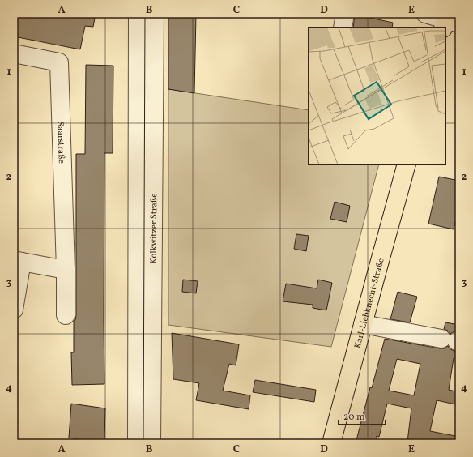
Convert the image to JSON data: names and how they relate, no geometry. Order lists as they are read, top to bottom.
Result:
{
  "streets": {
    "main road": ["Karl-Liebknecht-Straße"],
    "street": ["Saarstraße", "Kolkwitzer Straße"]
  },
  "scale_bar": "20 m",
  "grid": {
    "columns": [
      "A",
      "B",
      "C",
      "D",
      "E"
    ],
    "rows": [
      "1",
      "2",
      "3",
      "4"
    ]
  }
}
